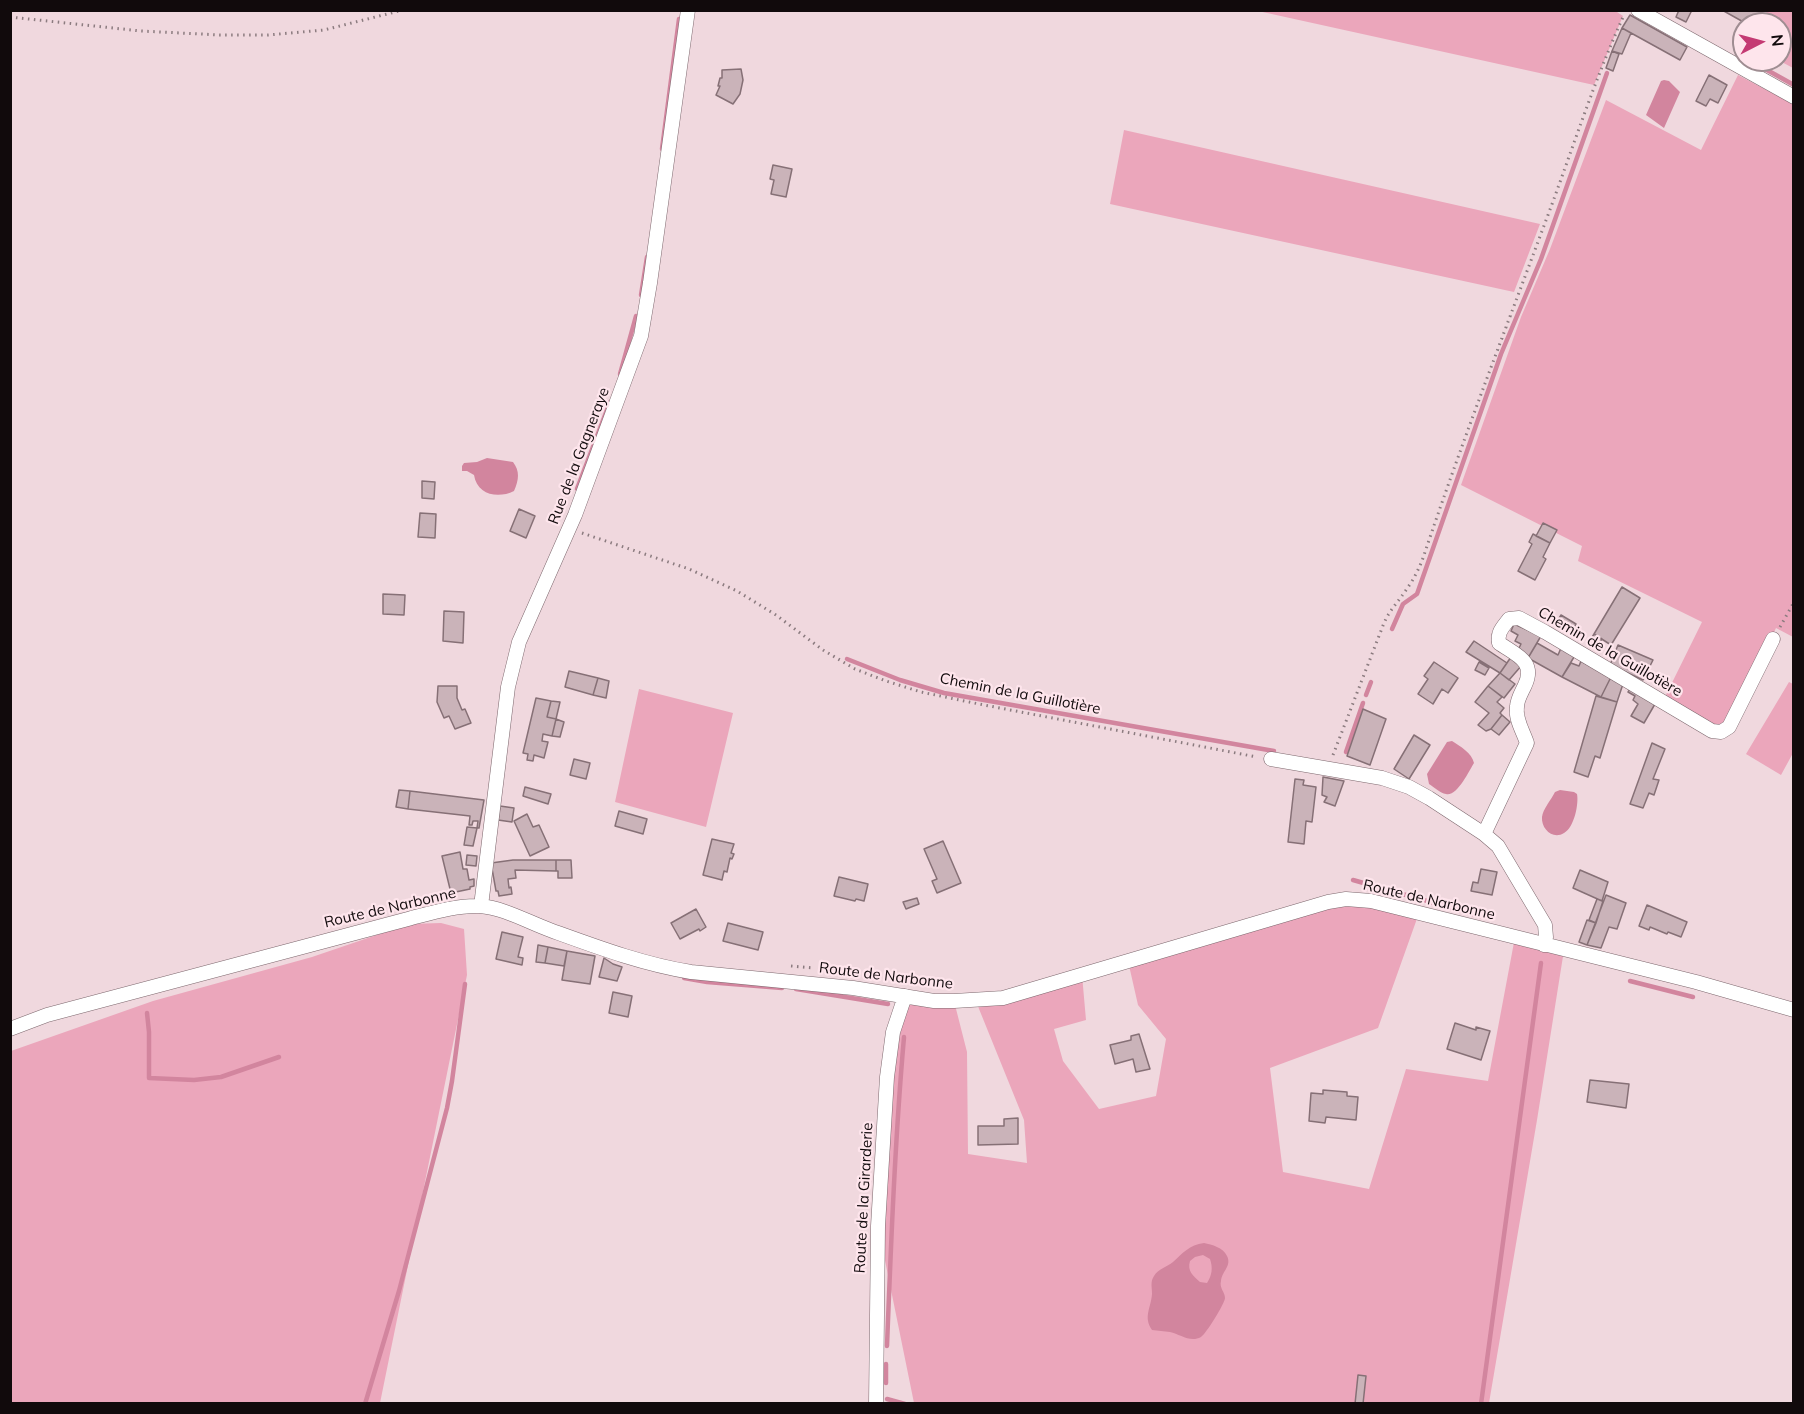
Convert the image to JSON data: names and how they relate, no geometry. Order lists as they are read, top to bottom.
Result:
{
  "streets": {
    "street": [
      "Rue de la Gagneraye",
      "Chemin de la Guillotière",
      "Route de Narbonne",
      "Route de la Girarderie"
    ]
  },
  "crossings": [
    ["Rue de la Gagneraye", "Chemin de la Guillotière"],
    ["Rue de la Gagneraye", "Route de Narbonne"],
    ["Route de Narbonne", "Route de la Girarderie"]
  ],
  "north": "right"
}
